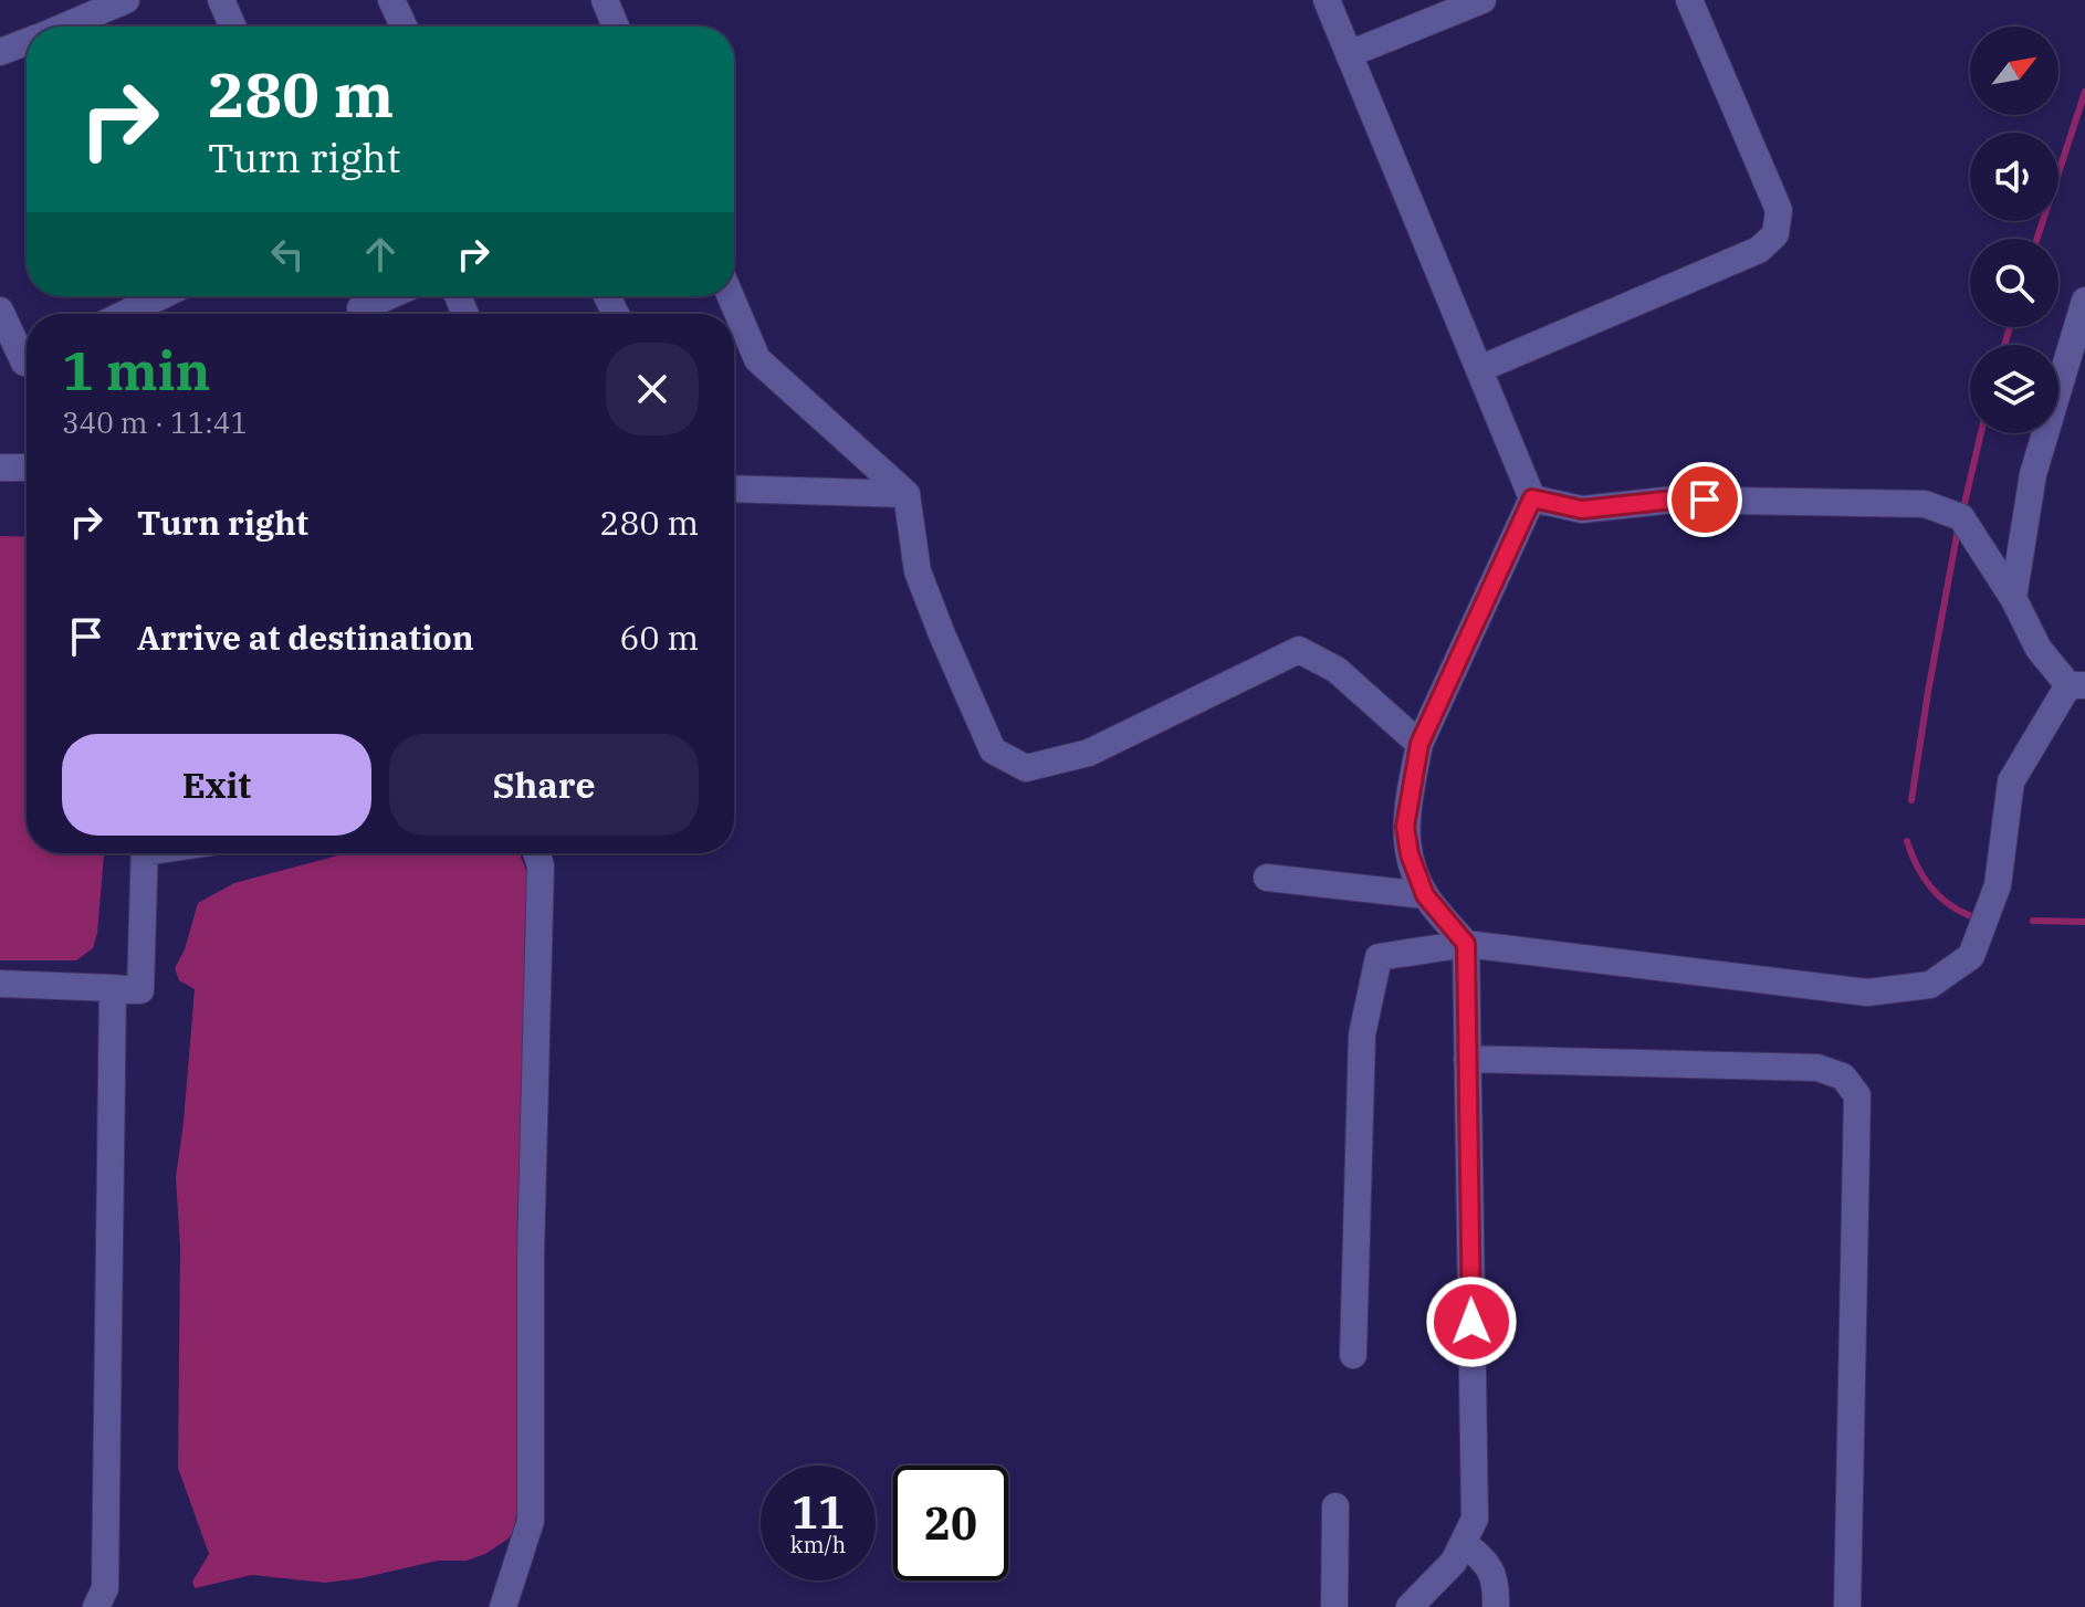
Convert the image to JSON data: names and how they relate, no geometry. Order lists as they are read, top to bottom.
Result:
{
  "north": "top right",
  "page": {
    "turn": ["280 m", "Turn right"],
    "heading": ["1 min", "340 m · 11:41"],
    "list": [
      {
        "name": "Turn right",
        "value": "280 m"
      },
      {
        "name": "Arrive at destination",
        "value": "60 m"
      }
    ],
    "buttons": ["Exit", "Share"],
    "speed": "11 km/h",
    "limit": "20"
  }
}
